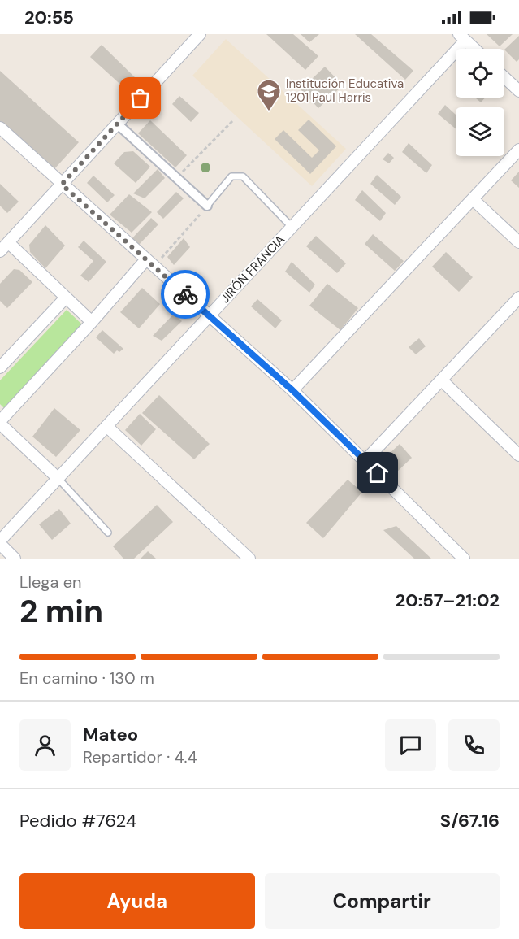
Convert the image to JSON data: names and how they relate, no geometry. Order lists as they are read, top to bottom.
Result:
{
  "streets": {
    "street": ["JIRÓN FRANCIA"]
  },
  "places": {
    "school or university": ["Institución Educativa 1201 Paul Harris"]
  },
  "page": {
    "status": "20:55",
    "heading": ["2 min", "Llega en", "20:57–21:02"],
    "panel": [
      "Mateo",
      "Repartidor · 4.4",
      "Pedido #7624",
      "S/67.16"
    ],
    "bar": "En camino · 130 m",
    "buttons": ["Ayuda", "Compartir"]
  }
}
